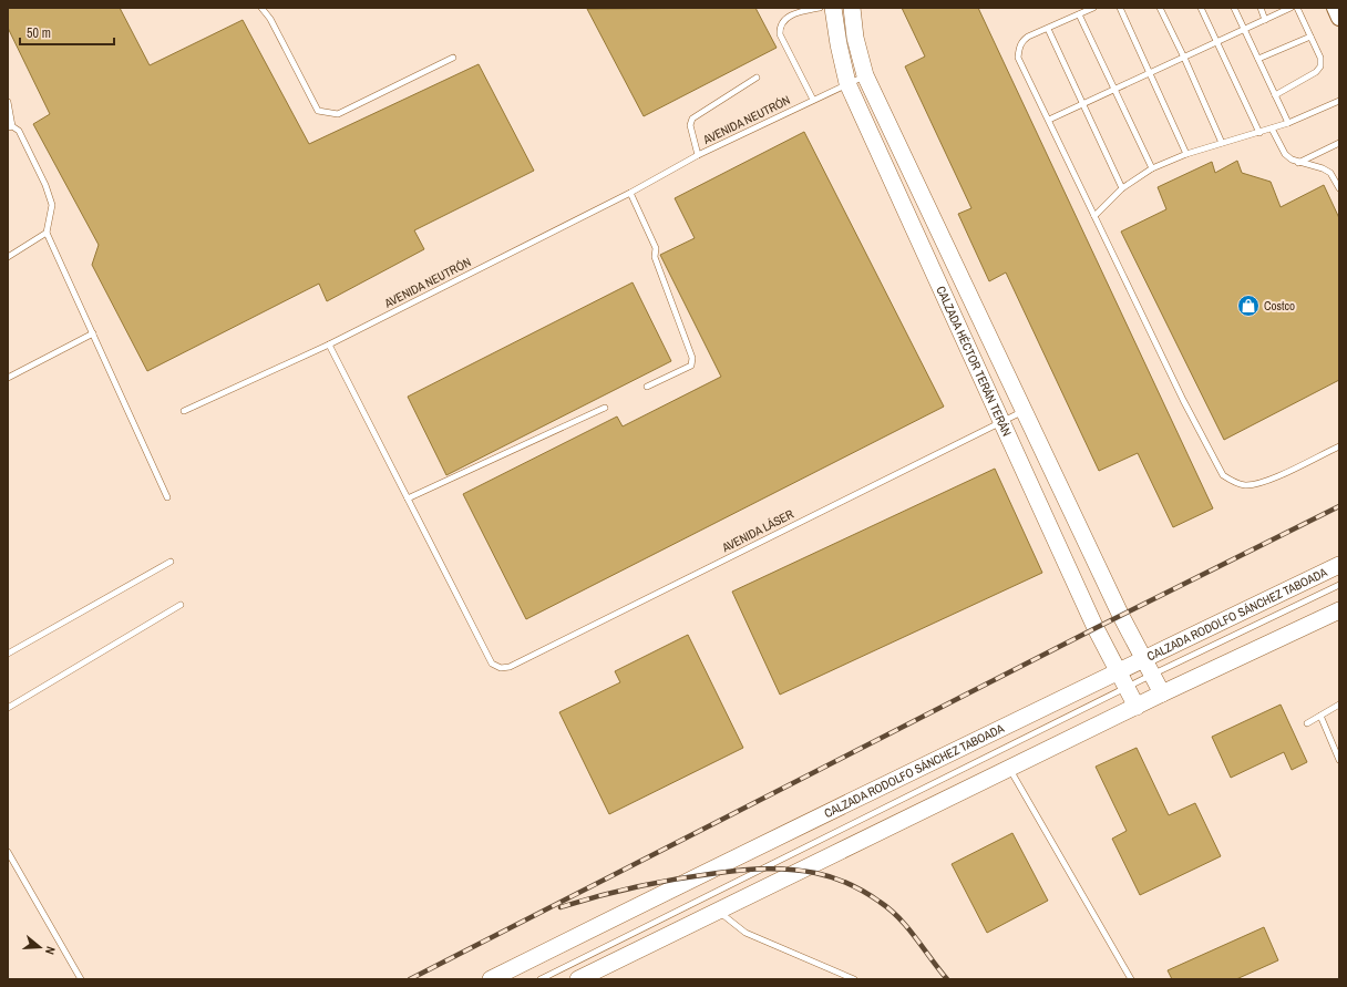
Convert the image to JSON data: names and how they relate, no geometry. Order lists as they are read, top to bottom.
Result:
{
  "streets": {
    "main road": ["CALZADA HÉCTOR TERÁN TERÁN", "CALZADA RODOLFO SÁNCHEZ TABOADA"],
    "lane": ["AVENIDA NEUTRÓN", "AVENIDA LÁSER"]
  },
  "crossings": [
    ["AVENIDA NEUTRÓN", "CALZADA HÉCTOR TERÁN TERÁN"],
    ["CALZADA HÉCTOR TERÁN TERÁN", "AVENIDA LÁSER"],
    ["CALZADA HÉCTOR TERÁN TERÁN", "CALZADA RODOLFO SÁNCHEZ TABOADA"]
  ],
  "places": {
    "shop": ["Costco"]
  },
  "scale_bar": "50 m",
  "north": "right"
}
